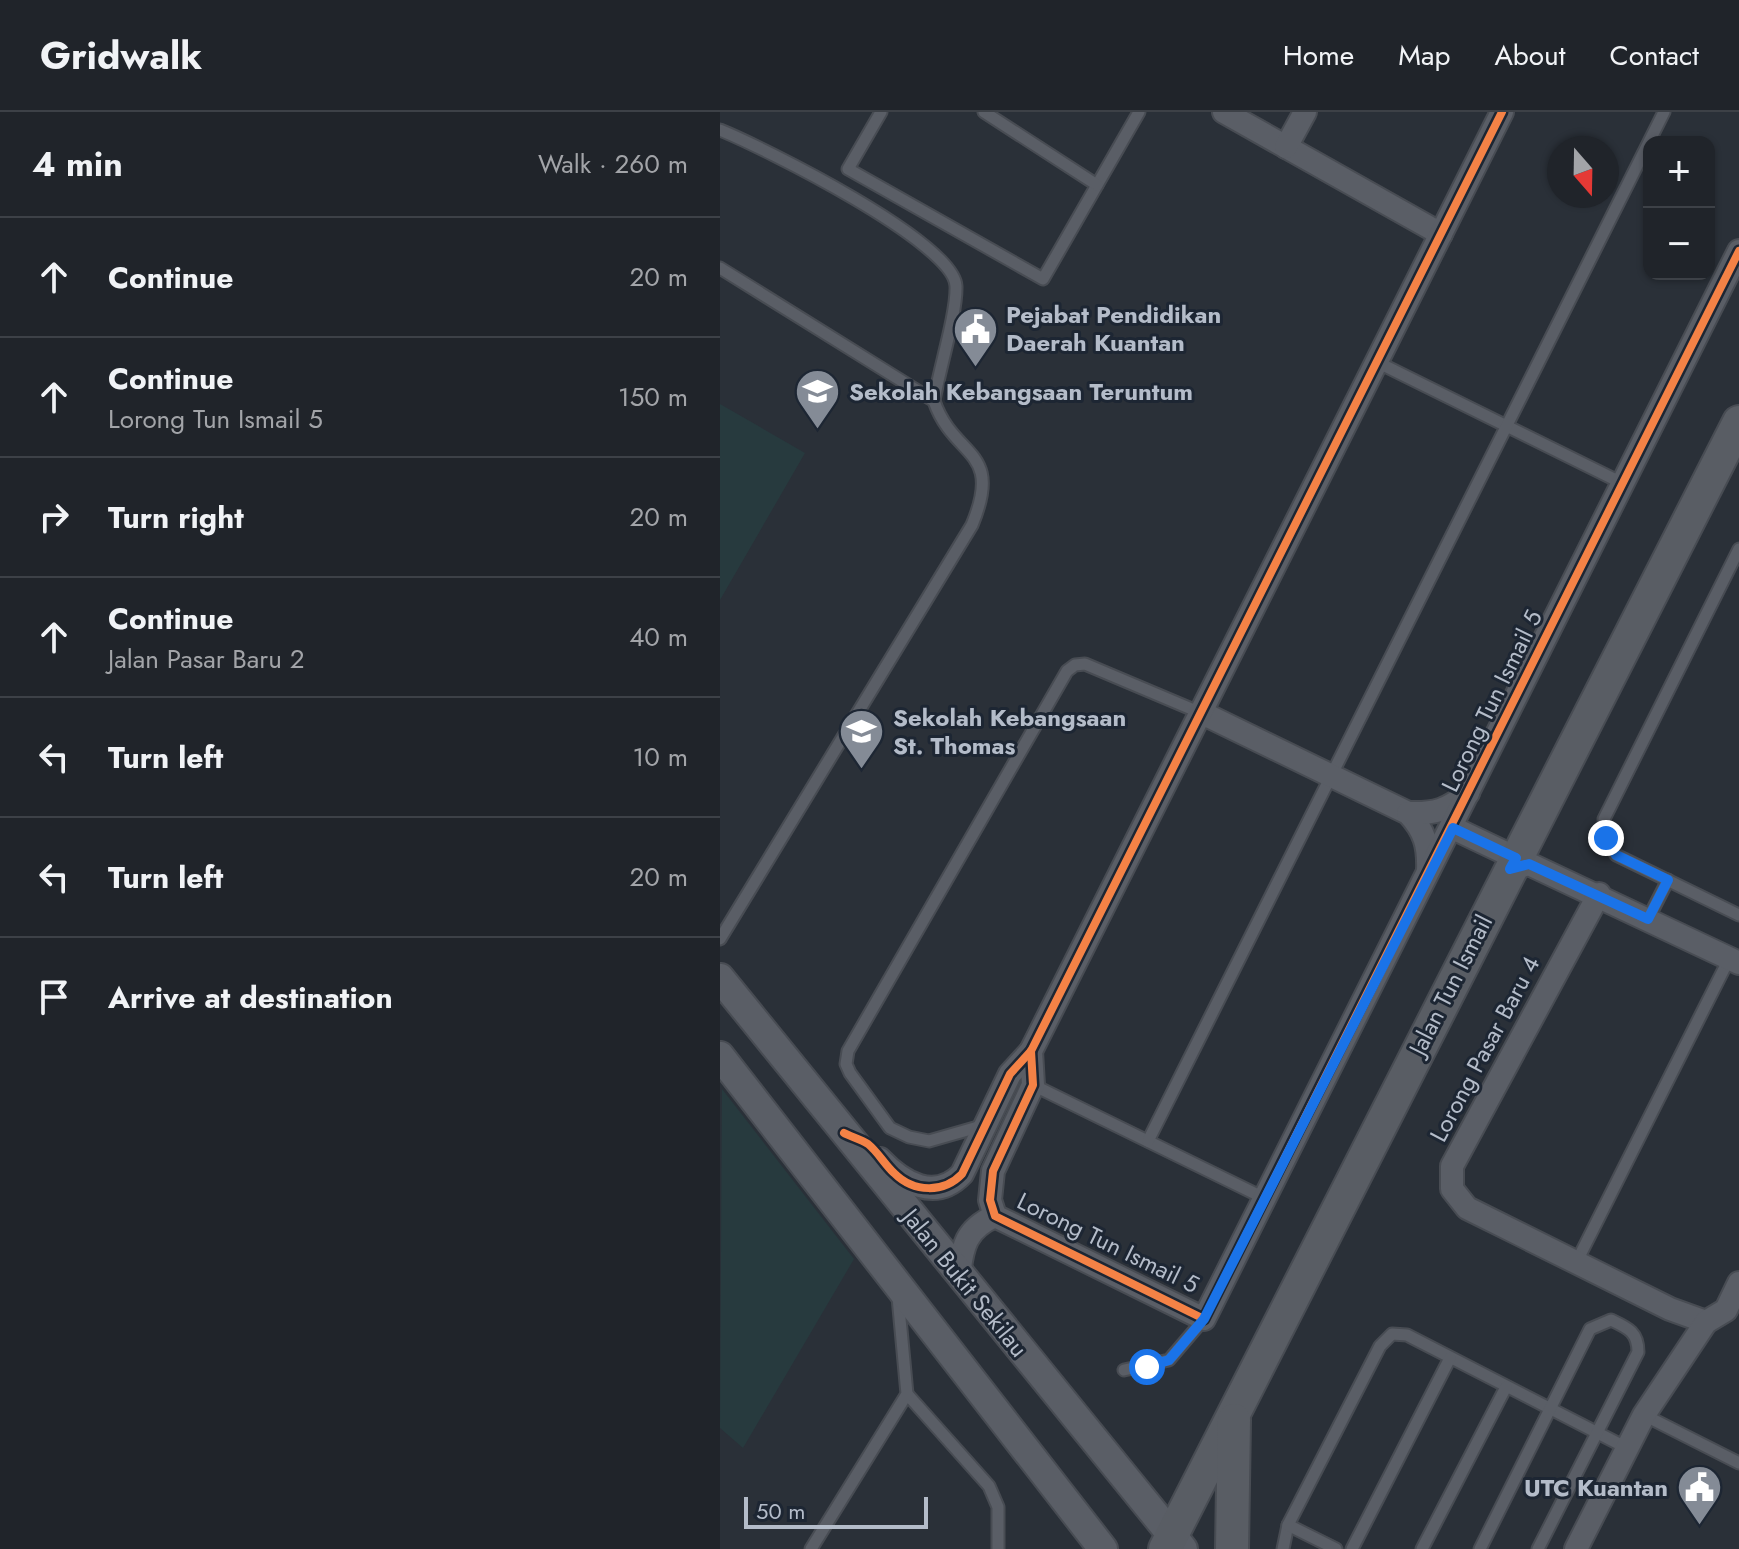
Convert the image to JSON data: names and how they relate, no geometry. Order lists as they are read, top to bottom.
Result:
{
  "streets": {
    "main road": ["Jalan Tun Ismail"],
    "street": ["Lorong Tun Ismail 5", "Lorong Pasar Baru 4", "Jalan Bukit Sekilau"]
  },
  "crossings": [
    ["Lorong Tun Ismail 5", "Jalan Bukit Sekilau"],
    ["Jalan Tun Ismail", "Jalan Bukit Sekilau"]
  ],
  "places": {
    "public building": ["Pejabat Pendidikan Daerah Kuantan", "UTC Kuantan"],
    "school or university": ["Sekolah Kebangsaan Teruntum", "Sekolah Kebangsaan St. Thomas"]
  },
  "scale_bar": "50 m",
  "north": "bottom",
  "page": {
    "header": "Gridwalk",
    "nav": [
      "Home",
      "Map",
      "About",
      "Contact"
    ],
    "heading": ["4 min", "Walk · 260 m"],
    "map_buttons": ["+", "−"],
    "list": [
      ["Continue", "20 m"],
      ["Continue", "Lorong Tun Ismail 5", "150 m"],
      ["Turn right", "20 m"],
      ["Continue", "Jalan Pasar Baru 2", "40 m"],
      ["Turn left", "10 m"],
      ["Turn left", "20 m"],
      "Arrive at destination"
    ],
    "scale": "50 m"
  }
}
